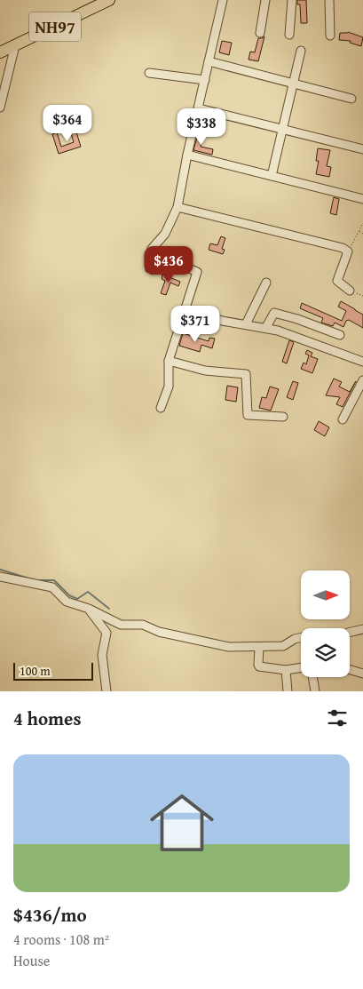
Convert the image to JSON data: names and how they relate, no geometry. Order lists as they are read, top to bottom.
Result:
{
  "streets": {
    "highway": ["NH97"]
  },
  "scale_bar": "100 m",
  "north": "right",
  "page": {
    "price": [
      "$364",
      "$338",
      "$436",
      "$371"
    ],
    "scale": "100 m",
    "heading": "4 homes",
    "list": [
      {
        "name": "$436/mo",
        "note": "4 rooms · 108 m² · House"
      }
    ]
  }
}
